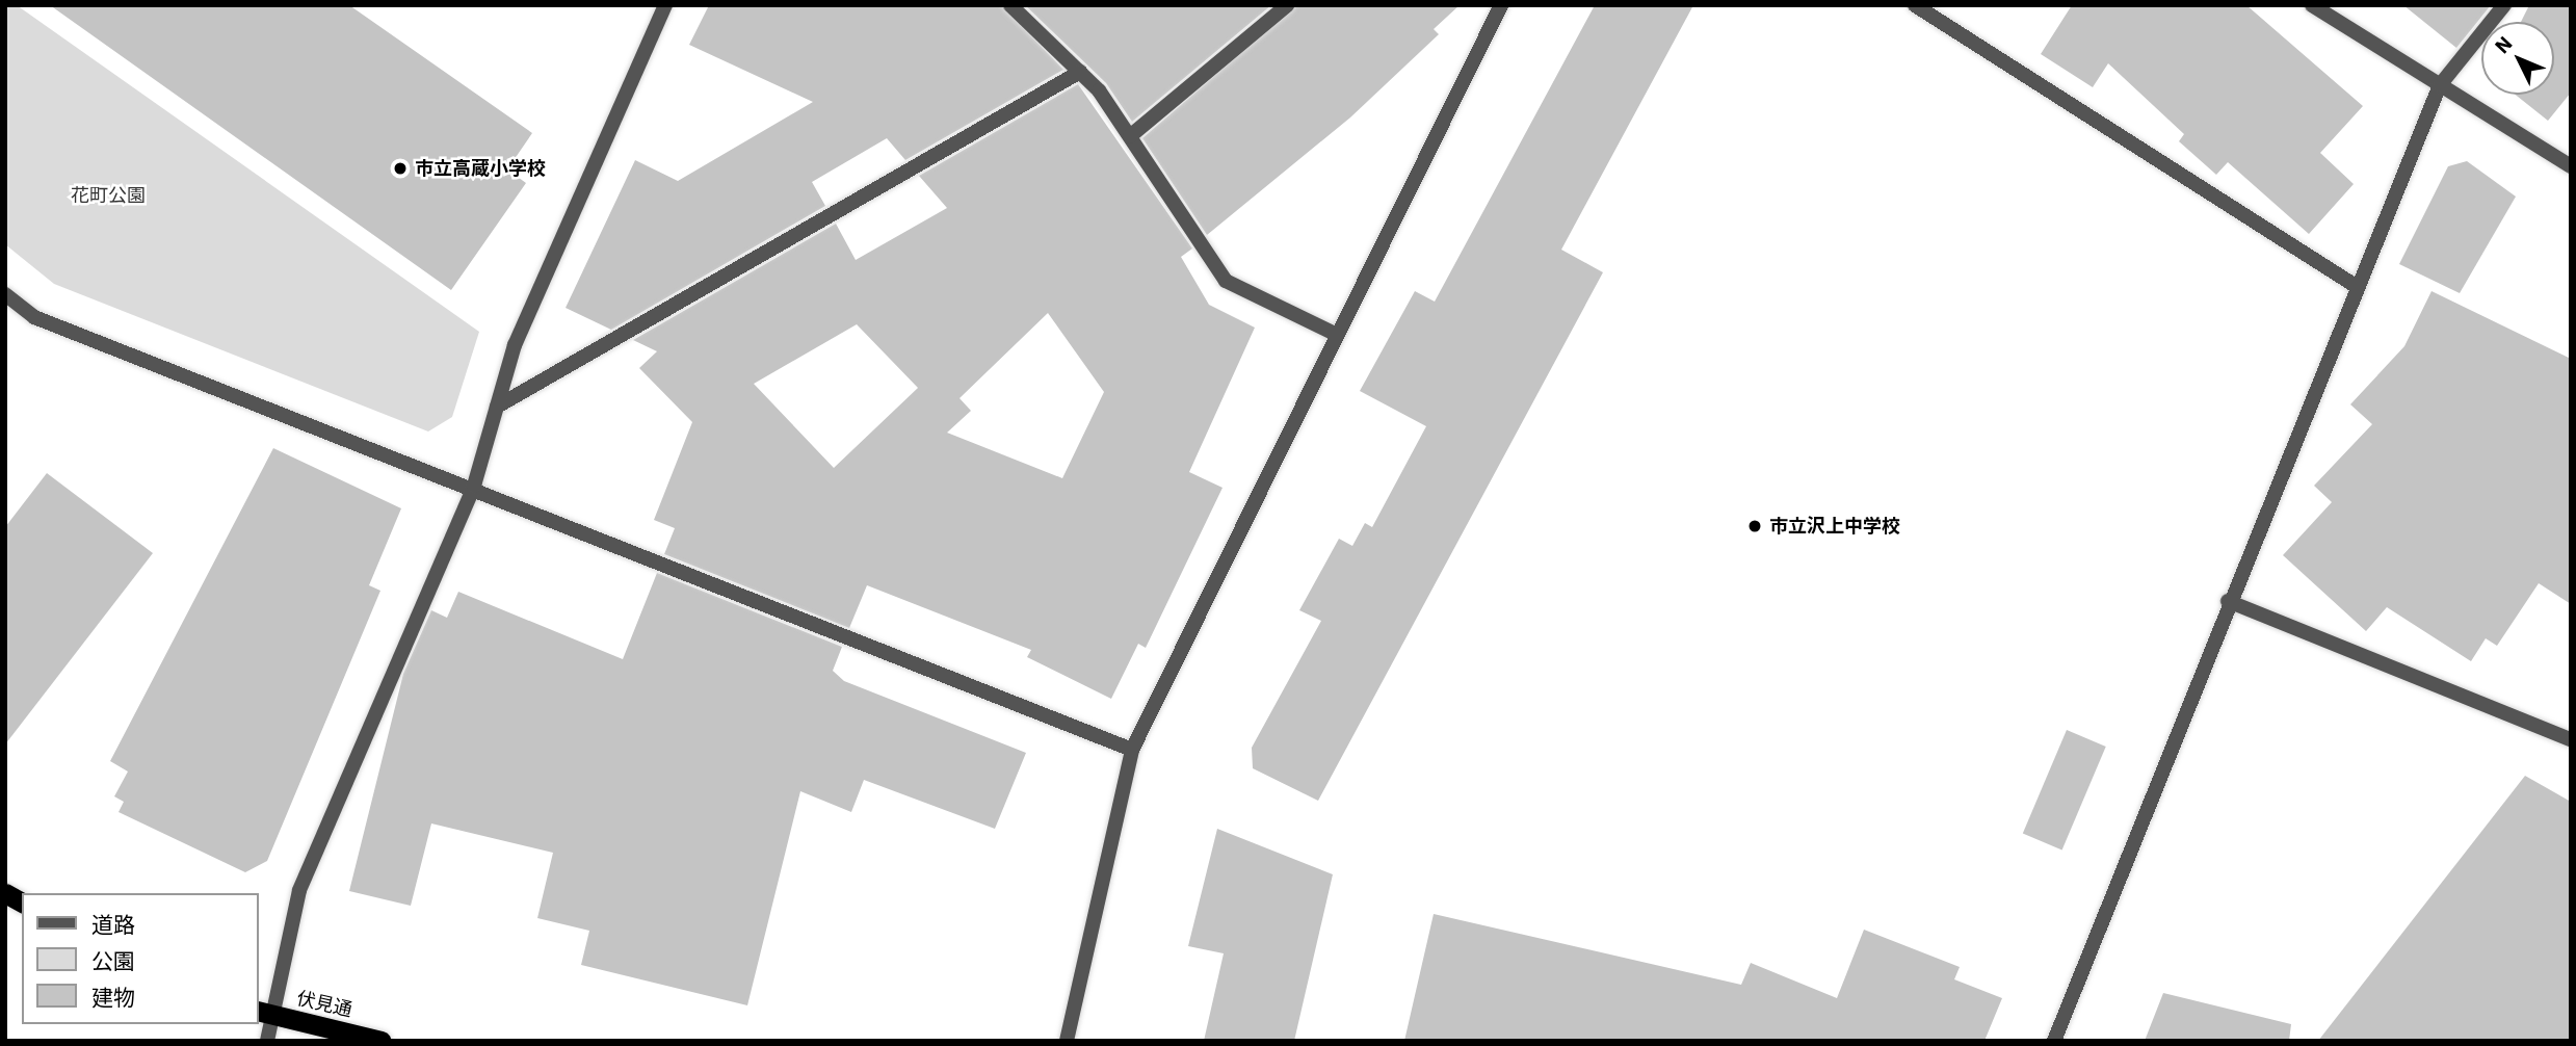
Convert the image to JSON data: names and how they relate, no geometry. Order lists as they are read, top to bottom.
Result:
{
  "streets": {
    "highway": ["伏見通"]
  },
  "parks": ["花町公園"],
  "places": ["市立高蔵小学校", "市立沢上中学校"],
  "legend": ["道路", "公園", "建物"],
  "north": "top left"
}
